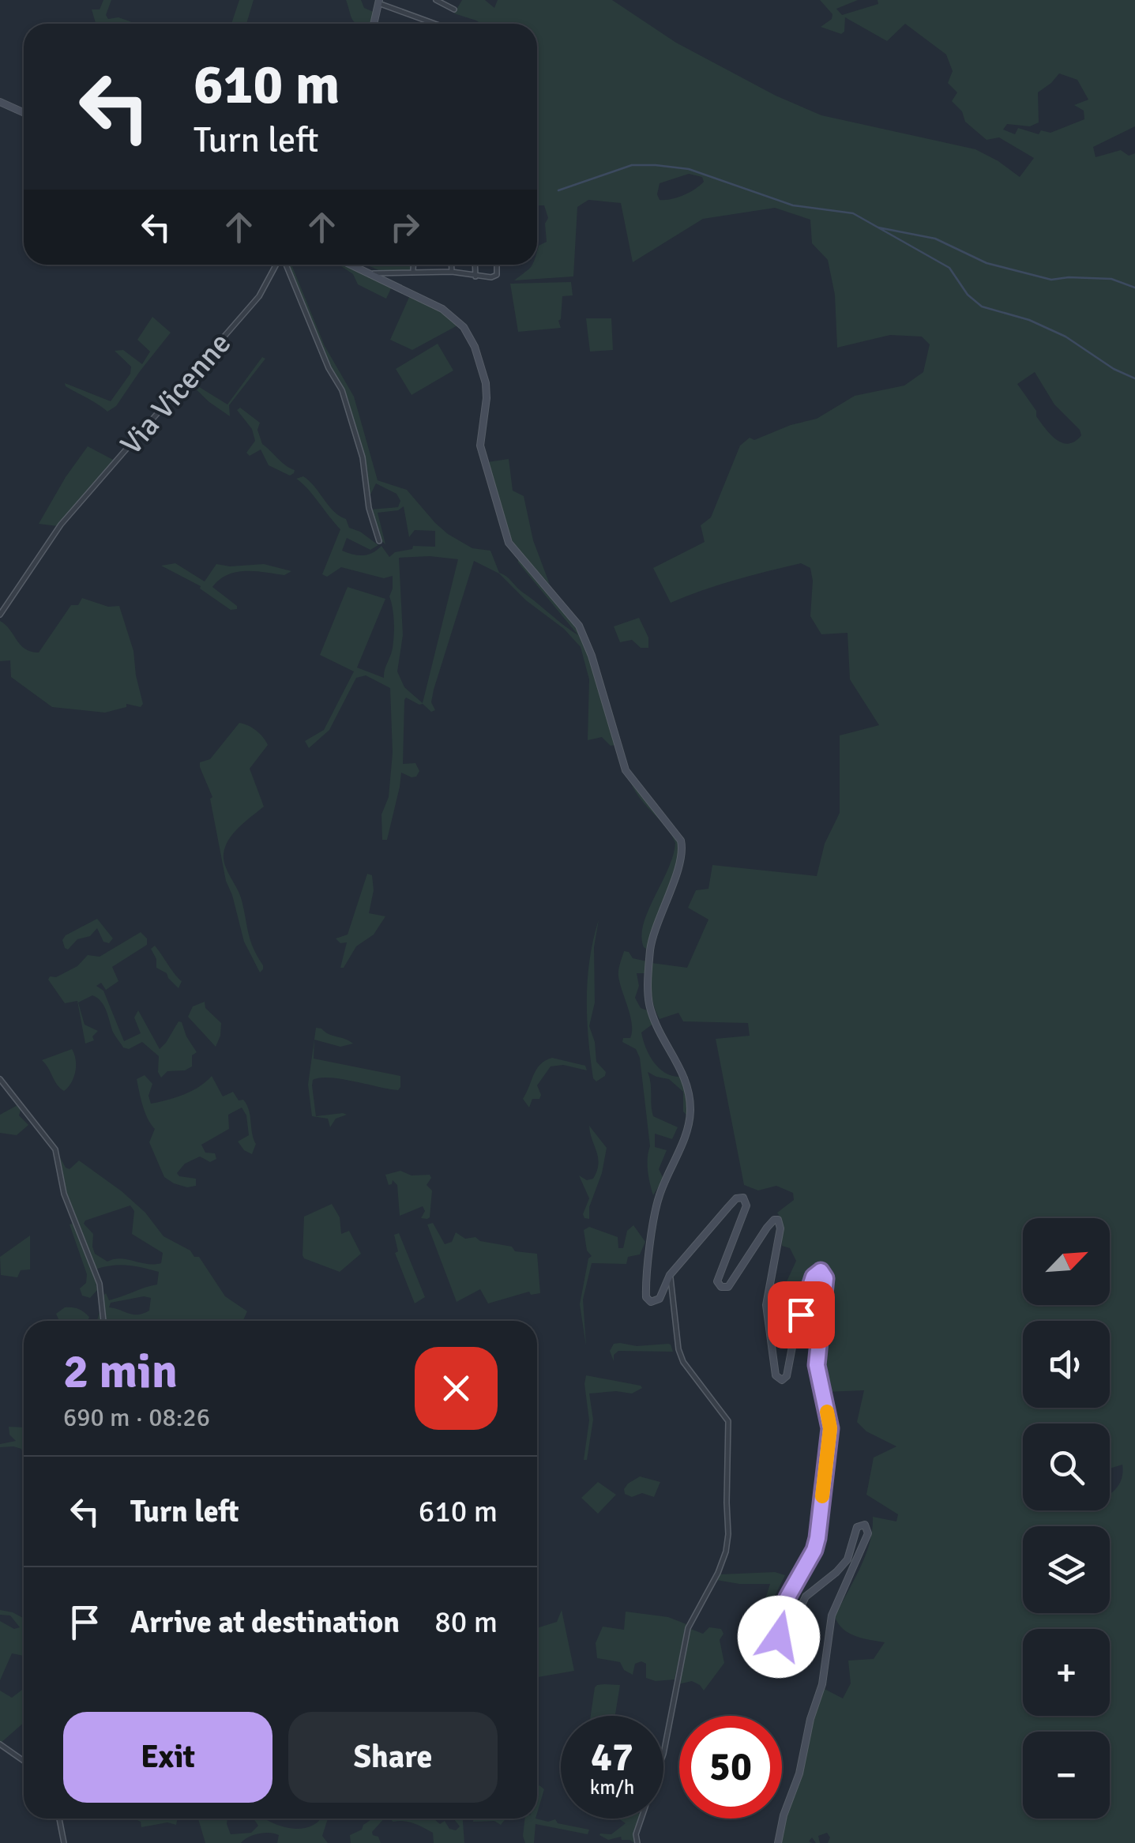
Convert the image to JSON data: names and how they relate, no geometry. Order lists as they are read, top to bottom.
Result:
{
  "streets": {
    "street": ["Via Vicenne"]
  },
  "north": "top right",
  "page": {
    "turn": ["610 m", "Turn left"],
    "map_buttons": ["+", "−"],
    "heading": ["2 min", "690 m · 08:26"],
    "list": [
      {
        "name": "Turn left",
        "value": "610 m"
      },
      {
        "name": "Arrive at destination",
        "value": "80 m"
      }
    ],
    "buttons": ["Exit", "Share"],
    "speed": "47 km/h",
    "limit": "50"
  }
}
